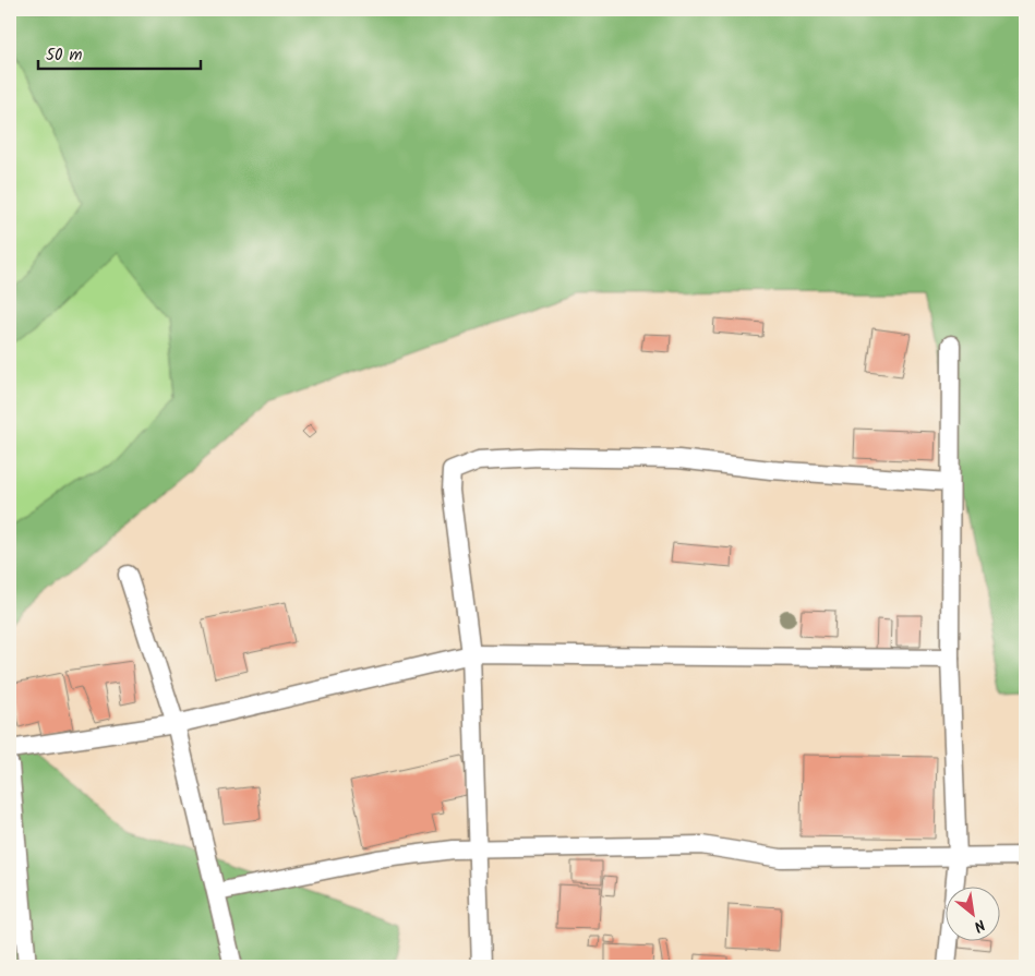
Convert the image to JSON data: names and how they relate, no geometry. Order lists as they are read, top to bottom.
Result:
{
  "scale_bar": "50 m",
  "north": "bottom right"
}
